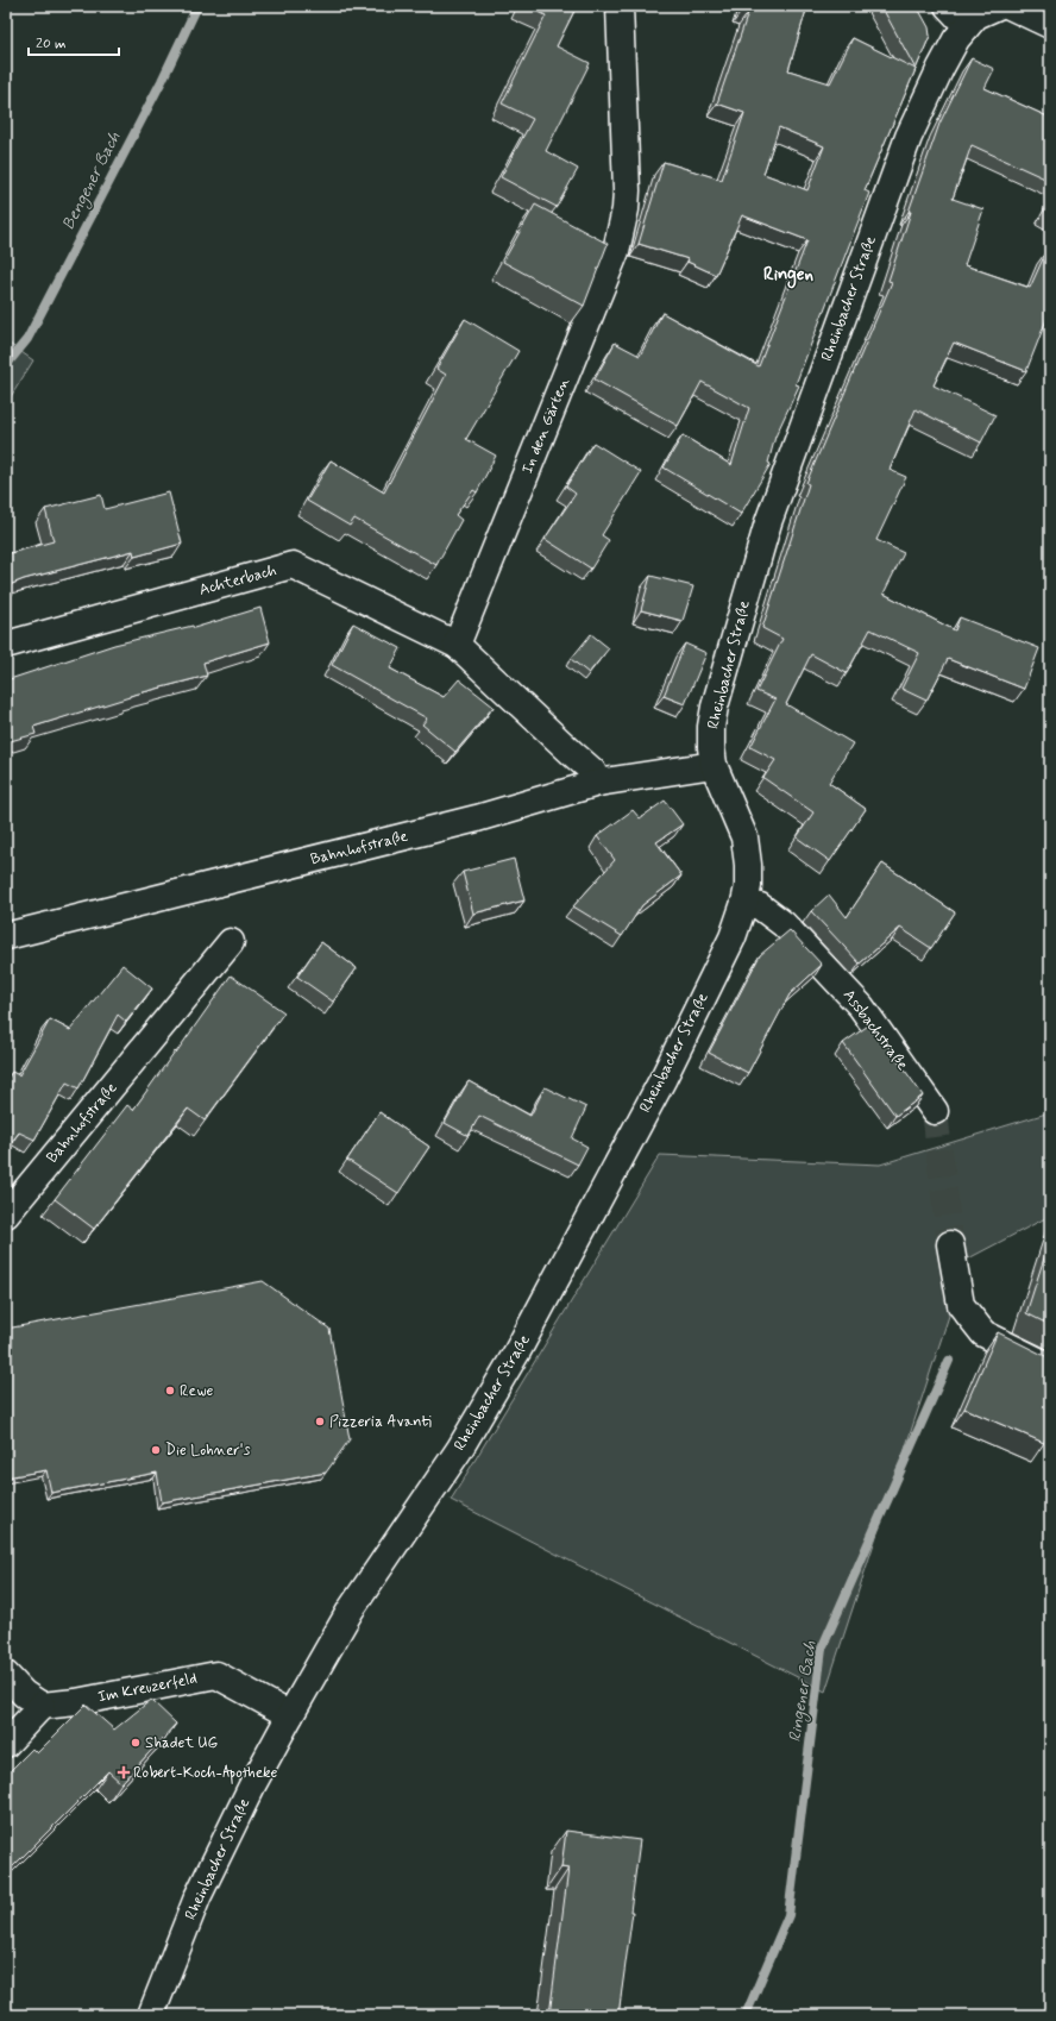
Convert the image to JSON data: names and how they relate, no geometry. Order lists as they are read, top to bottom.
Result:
{
  "streets": {
    "street": [
      "Rheinbacher Straße",
      "In den Gärten",
      "Achterbach",
      "Bahnhofstraße",
      "Assbachstraße",
      "Im Kreuzerfeld"
    ]
  },
  "crossings": [
    ["Rheinbacher Straße", "Bahnhofstraße"],
    ["Rheinbacher Straße", "Assbachstraße"],
    ["Rheinbacher Straße", "Im Kreuzerfeld"],
    ["In den Gärten", "Achterbach"]
  ],
  "districts": ["Ringen"],
  "water": ["Bengener Bach", "Ringener Bach"],
  "places": {
    "other": [
      "Rewe",
      "Pizzeria Avanti",
      "Die Lohner's",
      "Shadet UG"
    ],
    "health": ["Robert-Koch-Apotheke"]
  },
  "scale_bar": "20 m"
}
